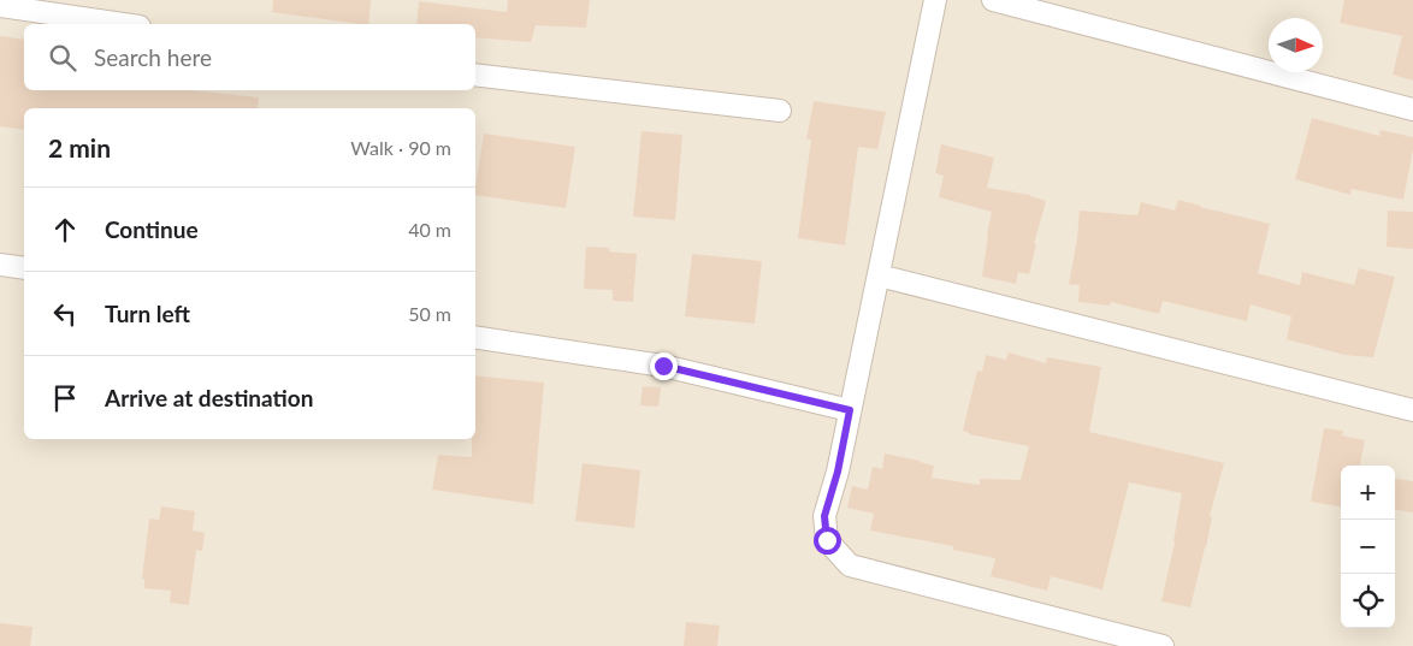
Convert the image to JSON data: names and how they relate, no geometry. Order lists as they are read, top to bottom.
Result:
{
  "north": "right",
  "page": {
    "search": "Search here",
    "heading": ["2 min", "Walk · 90 m"],
    "list": [
      ["Continue", "40 m"],
      ["Turn left", "50 m"],
      "Arrive at destination"
    ],
    "map_buttons": ["+", "−"]
  }
}
